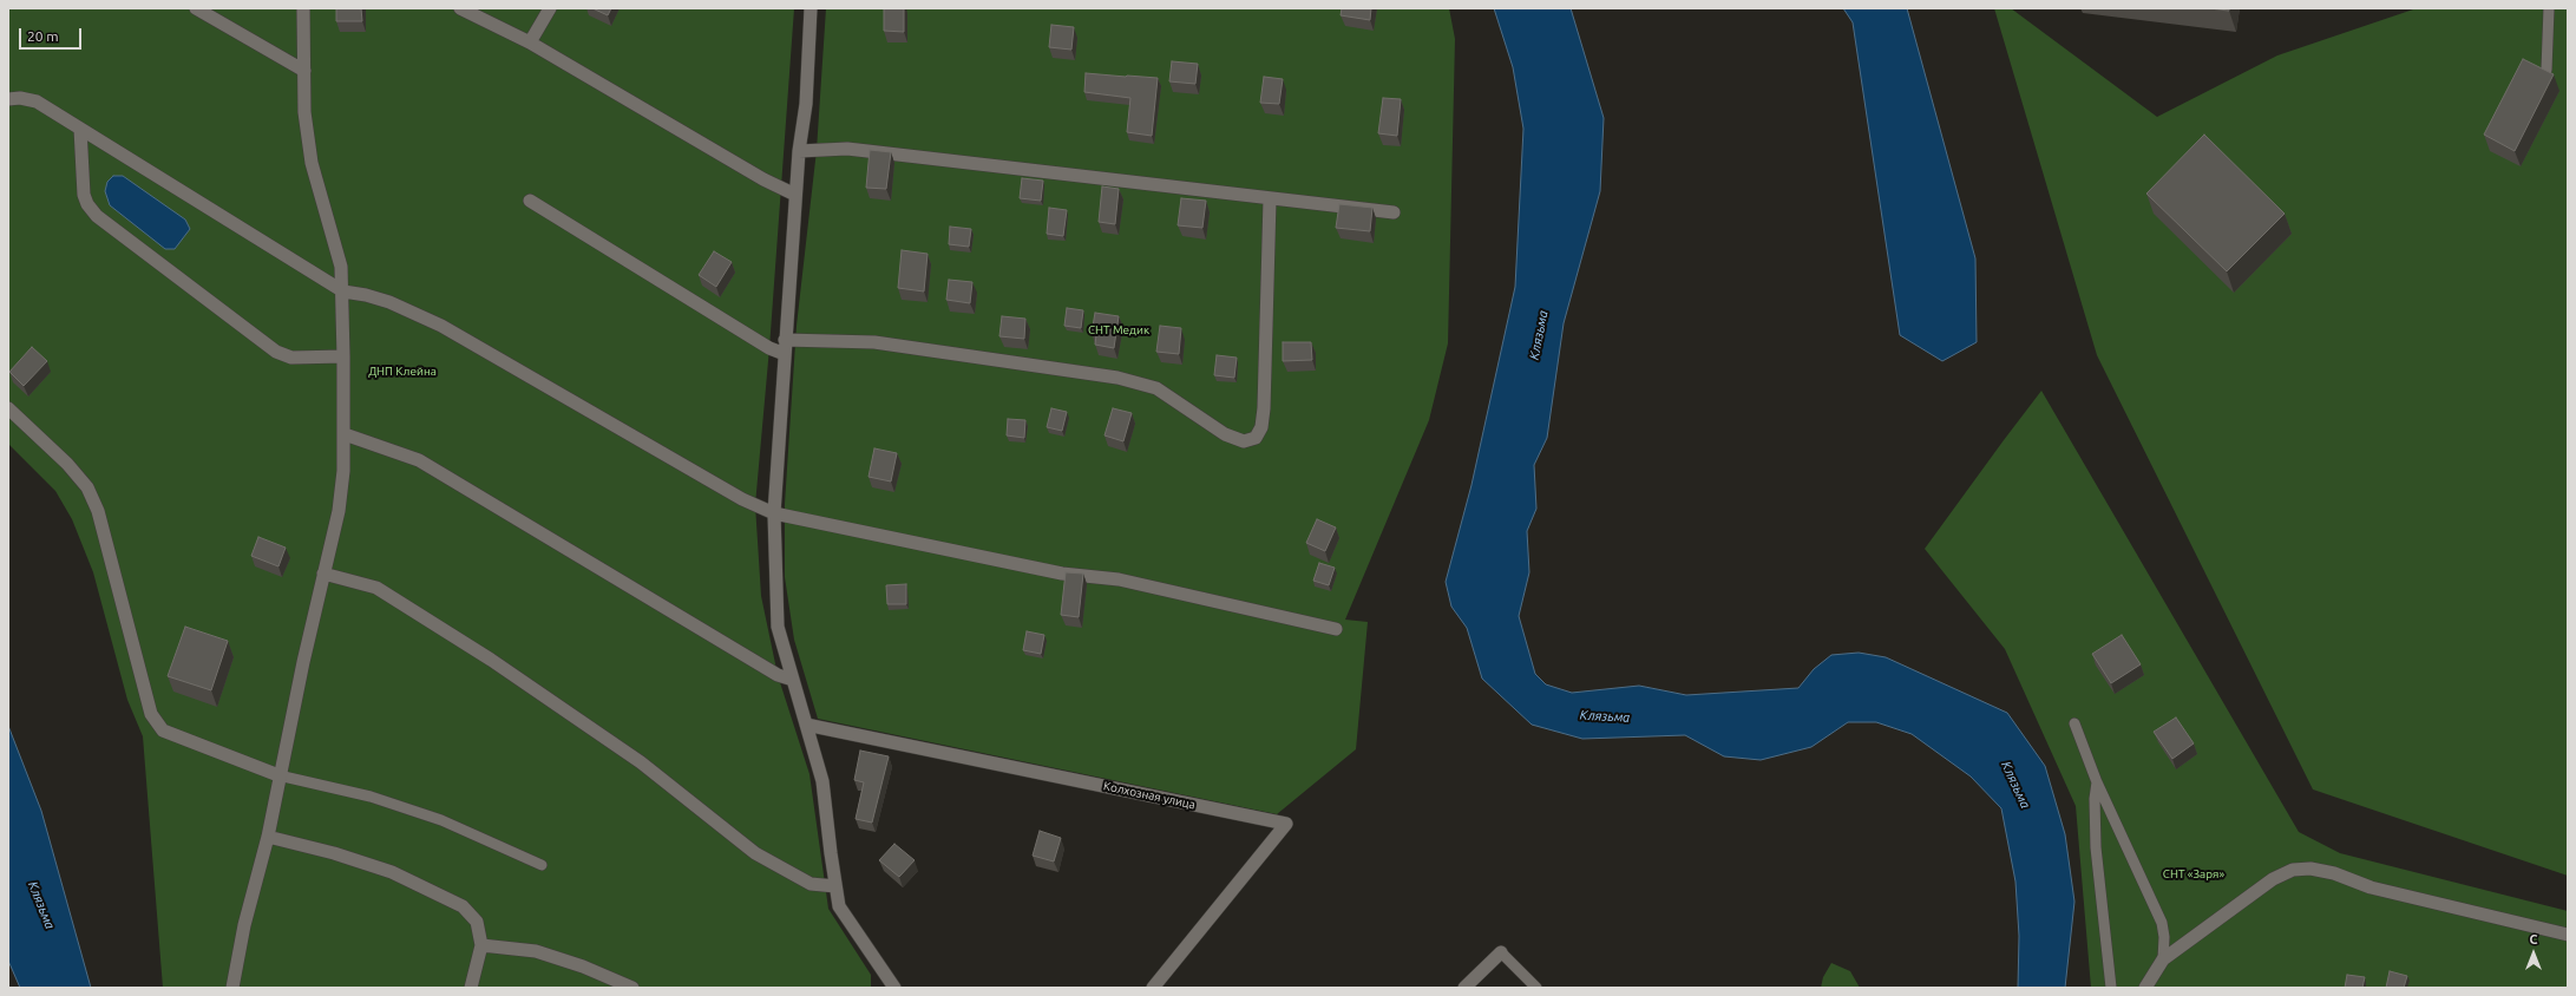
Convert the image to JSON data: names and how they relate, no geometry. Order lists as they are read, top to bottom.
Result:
{
  "streets": {
    "street": ["Колхозная улица"]
  },
  "water": ["Клязьма"],
  "parks": ["СНТ Медик", "ДНП Клейна", "СНТ «Заря»"],
  "scale_bar": "20 m",
  "north": "top"
}
